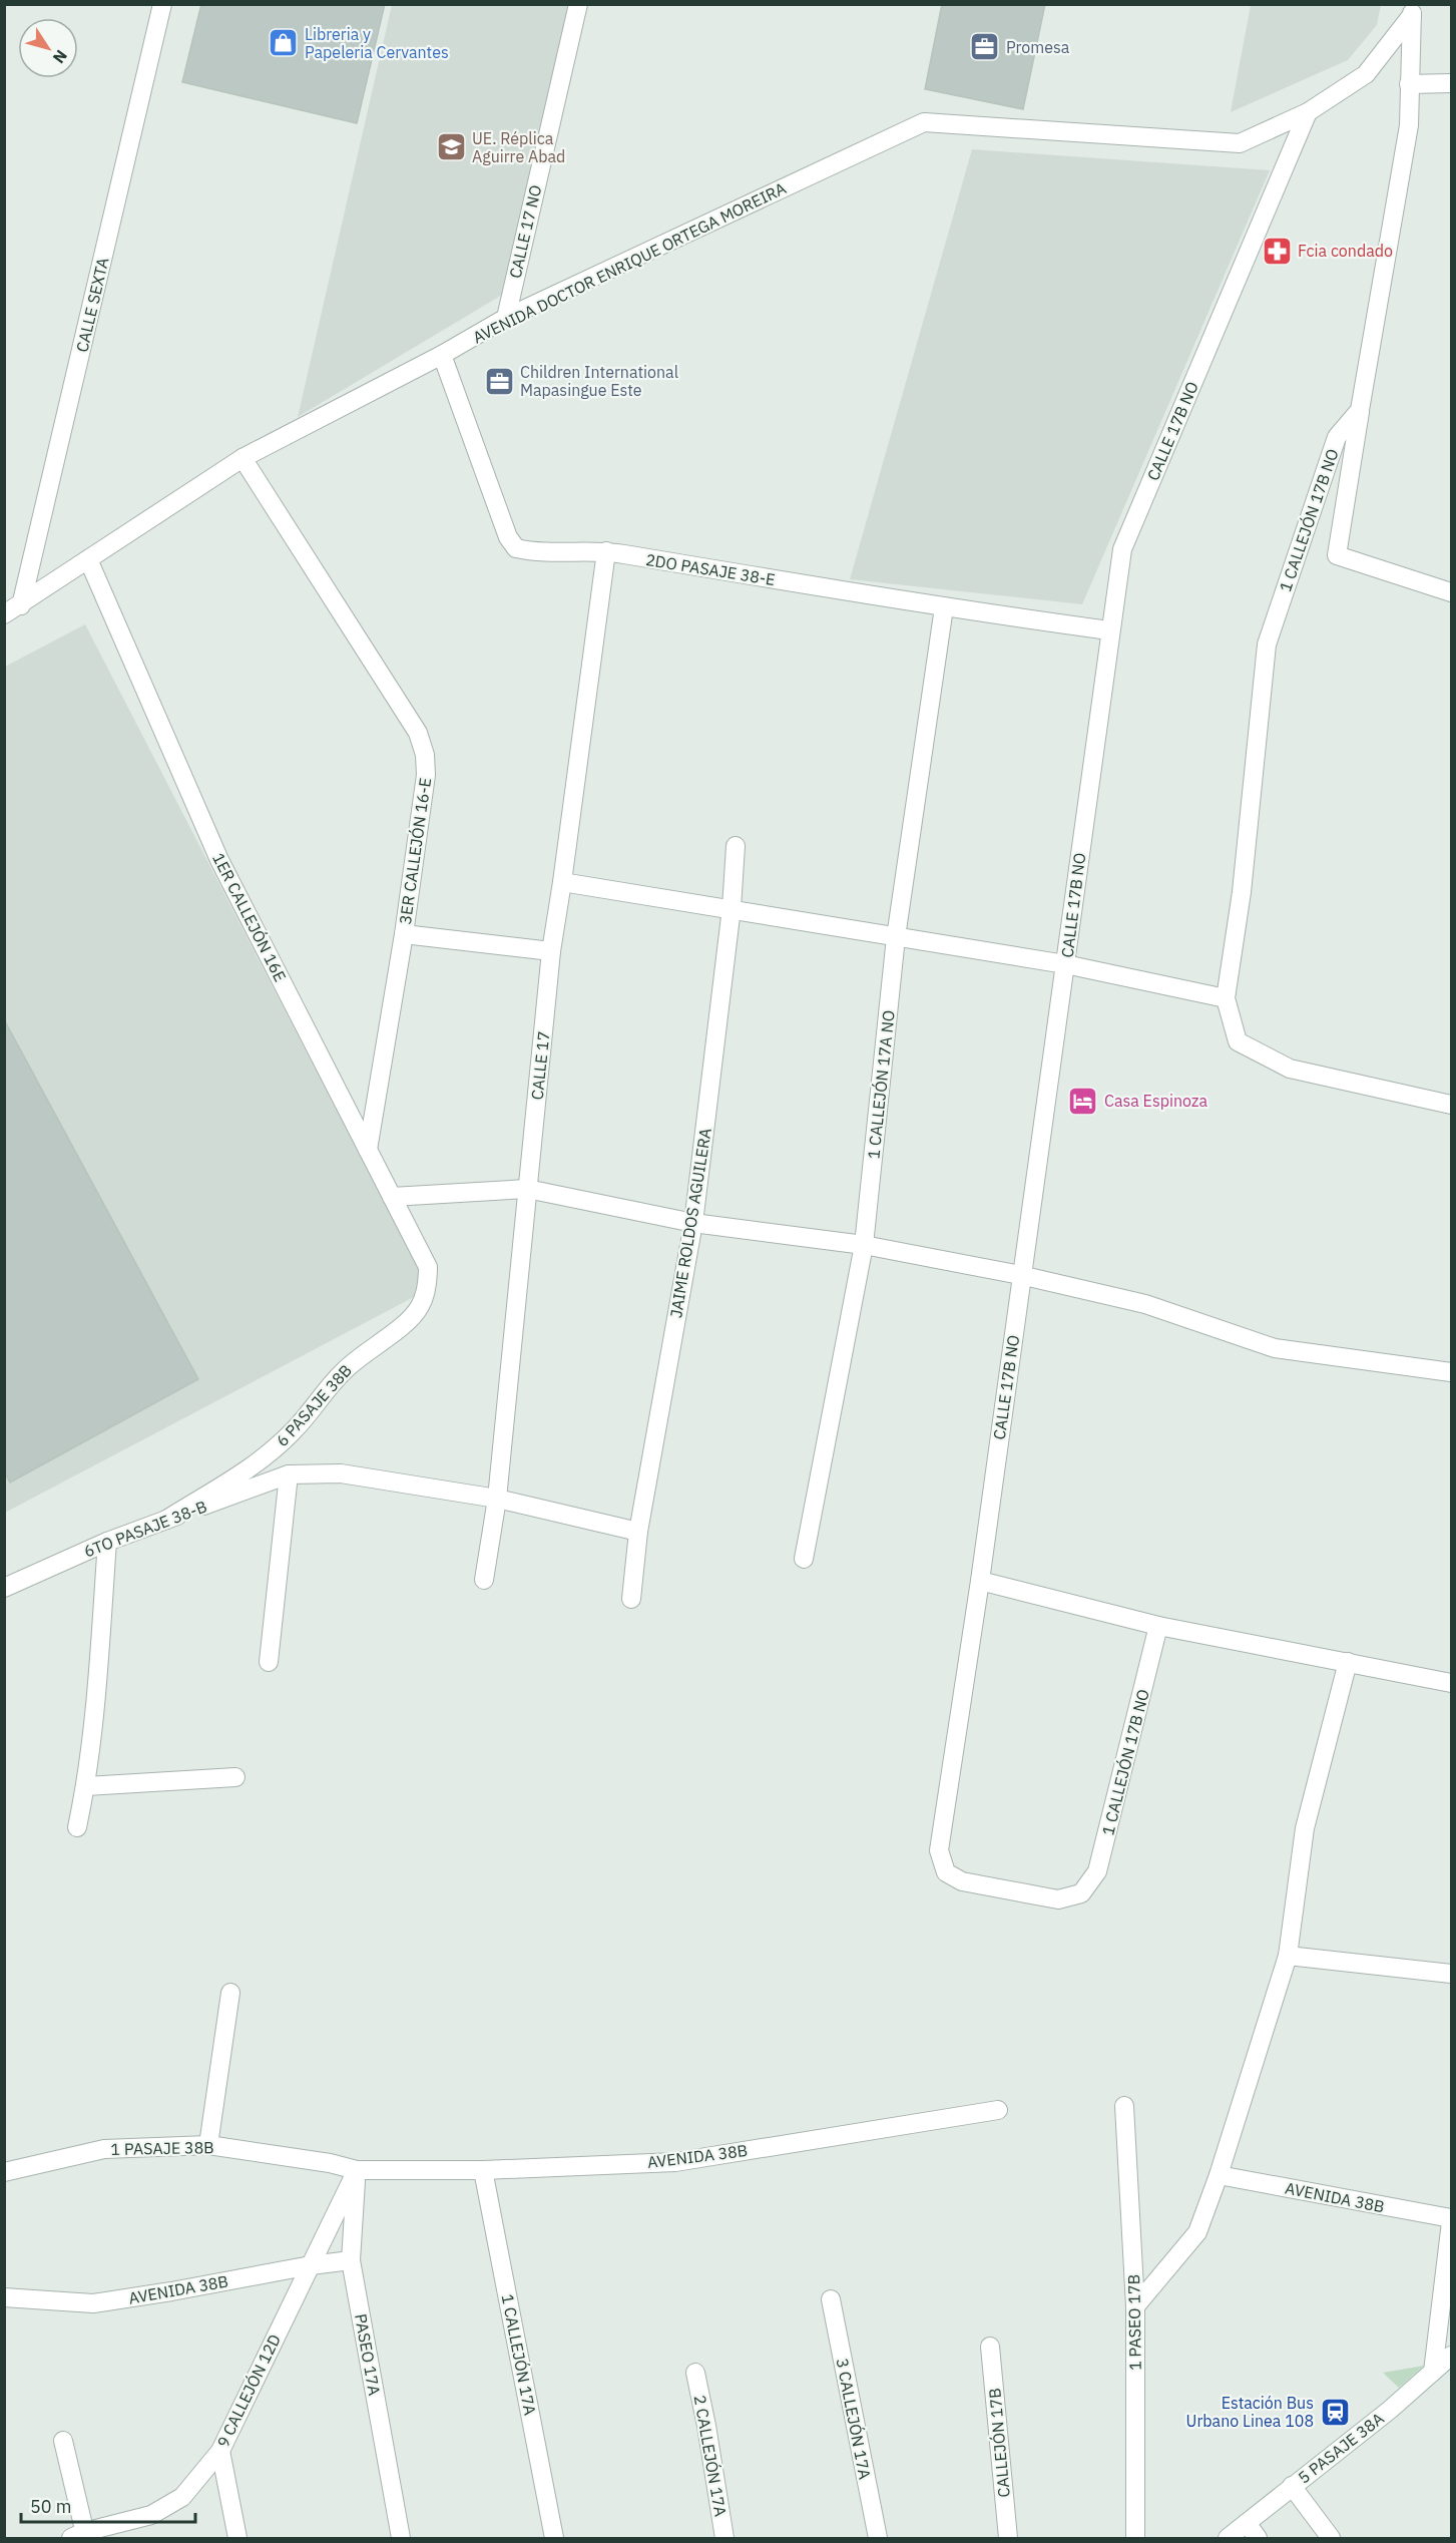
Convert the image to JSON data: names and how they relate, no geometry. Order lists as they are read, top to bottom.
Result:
{
  "streets": {
    "street": [
      "CALLE 17 NO",
      "AVENIDA DOCTOR ENRIQUE ORTEGA MOREIRA",
      "CALLE SEXTA",
      "CALLE 17B NO",
      "1 CALLEJÓN 17B NO",
      "2DO PASAJE 38-E",
      "3ER CALLEJÓN 16-E",
      "1ER CALLEJÓN 16E",
      "CALLE 17",
      "1 CALLEJÓN 17A NO",
      "JAIME ROLDOS AGUILERA",
      "6 PASAJE 38B",
      "6TO PASAJE 38-B",
      "1 PASAJE 38B",
      "AVENIDA 38B",
      "1 PASEO 17B",
      "PASEO 17A",
      "1 CALLEJÓN 17A",
      "9 CALLEJÓN 12D",
      "3 CALLEJÓN 17A",
      "CALLEJÓN 17B",
      "5 PASAJE 38A",
      "2 CALLEJÓN 17A"
    ]
  },
  "crossings": [
    ["CALLE 17 NO", "AVENIDA DOCTOR ENRIQUE ORTEGA MOREIRA"],
    ["AVENIDA DOCTOR ENRIQUE ORTEGA MOREIRA", "CALLE SEXTA"],
    ["AVENIDA DOCTOR ENRIQUE ORTEGA MOREIRA", "CALLE 17B NO"],
    ["AVENIDA DOCTOR ENRIQUE ORTEGA MOREIRA", "2DO PASAJE 38-E"],
    ["AVENIDA DOCTOR ENRIQUE ORTEGA MOREIRA", "3ER CALLEJÓN 16-E"],
    ["AVENIDA DOCTOR ENRIQUE ORTEGA MOREIRA", "1ER CALLEJÓN 16E"],
    ["CALLE 17B NO", "1 CALLEJÓN 17B NO"],
    ["CALLE 17B NO", "2DO PASAJE 38-E"],
    ["2DO PASAJE 38-E", "CALLE 17"],
    ["2DO PASAJE 38-E", "1 CALLEJÓN 17A NO"],
    ["3ER CALLEJÓN 16-E", "1ER CALLEJÓN 16E"],
    ["1ER CALLEJÓN 16E", "6 PASAJE 38B"],
    ["CALLE 17", "6TO PASAJE 38-B"],
    ["JAIME ROLDOS AGUILERA", "6TO PASAJE 38-B"],
    ["6 PASAJE 38B", "6TO PASAJE 38-B"],
    ["1 PASAJE 38B", "AVENIDA 38B"],
    ["1 PASAJE 38B", "PASEO 17A"],
    ["1 PASAJE 38B", "9 CALLEJÓN 12D"],
    ["AVENIDA 38B", "PASEO 17A"],
    ["AVENIDA 38B", "1 CALLEJÓN 17A"],
    ["AVENIDA 38B", "9 CALLEJÓN 12D"],
    ["PASEO 17A", "9 CALLEJÓN 12D"]
  ],
  "places": {
    "shop": ["Libreria y Papeleria Cervantes"],
    "office": ["Promesa", "Children International Mapasingue Este"],
    "school or university": ["UE. Réplica Aguirre Abad"],
    "pharmacy": ["Fcia condado"],
    "hotel": ["Casa Espinoza"],
    "station": ["Estación Bus Urbano Linea 108"]
  },
  "scale_bar": "50 m",
  "north": "bottom right"
}
